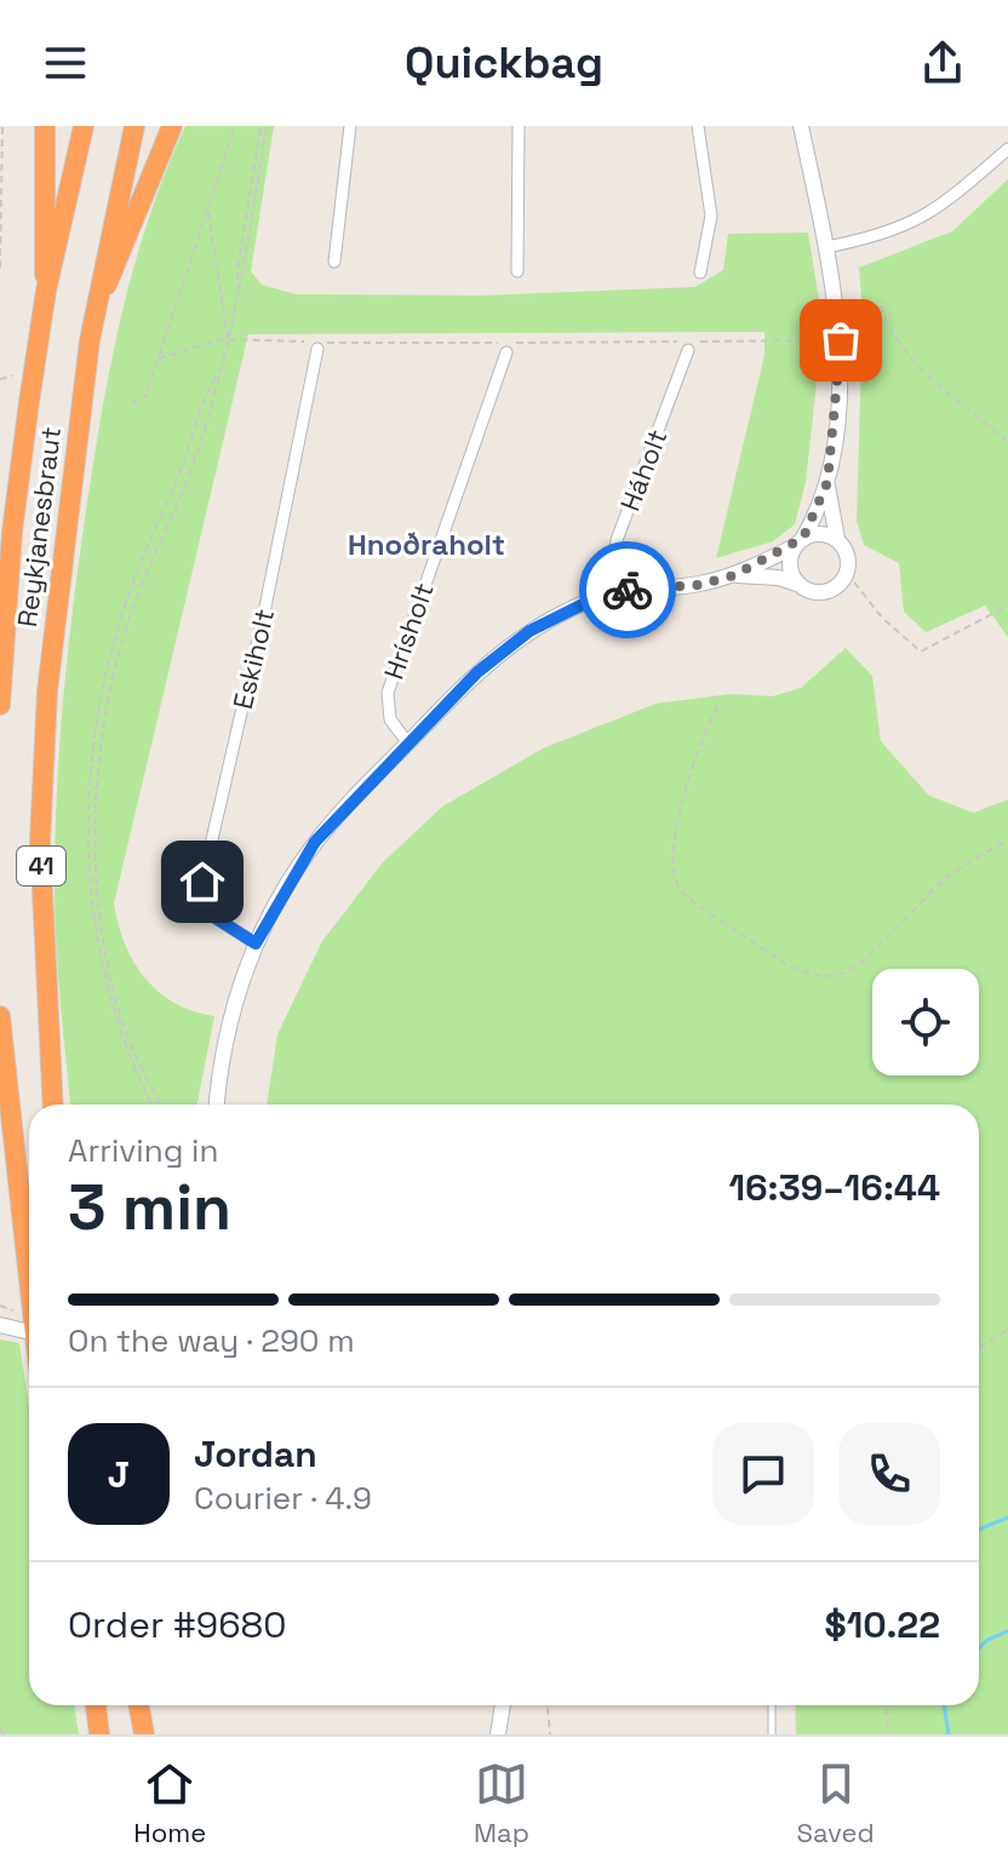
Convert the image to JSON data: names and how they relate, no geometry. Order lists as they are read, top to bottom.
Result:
{
  "streets": {
    "highway": ["Reykjanesbraut", "41"],
    "street": ["Háholt", "Hrísholt", "Eskiholt"]
  },
  "districts": ["Hnoðraholt"],
  "page": {
    "header": "Quickbag",
    "heading": ["3 min", "Arriving in", "16:39–16:44"],
    "panel": [
      "Jordan",
      "Courier · 4.9",
      "Order #9680",
      "$10.22"
    ],
    "bar": "On the way · 290 m",
    "round": "J",
    "tabs": ["Home", "Map", "Saved"]
  }
}
